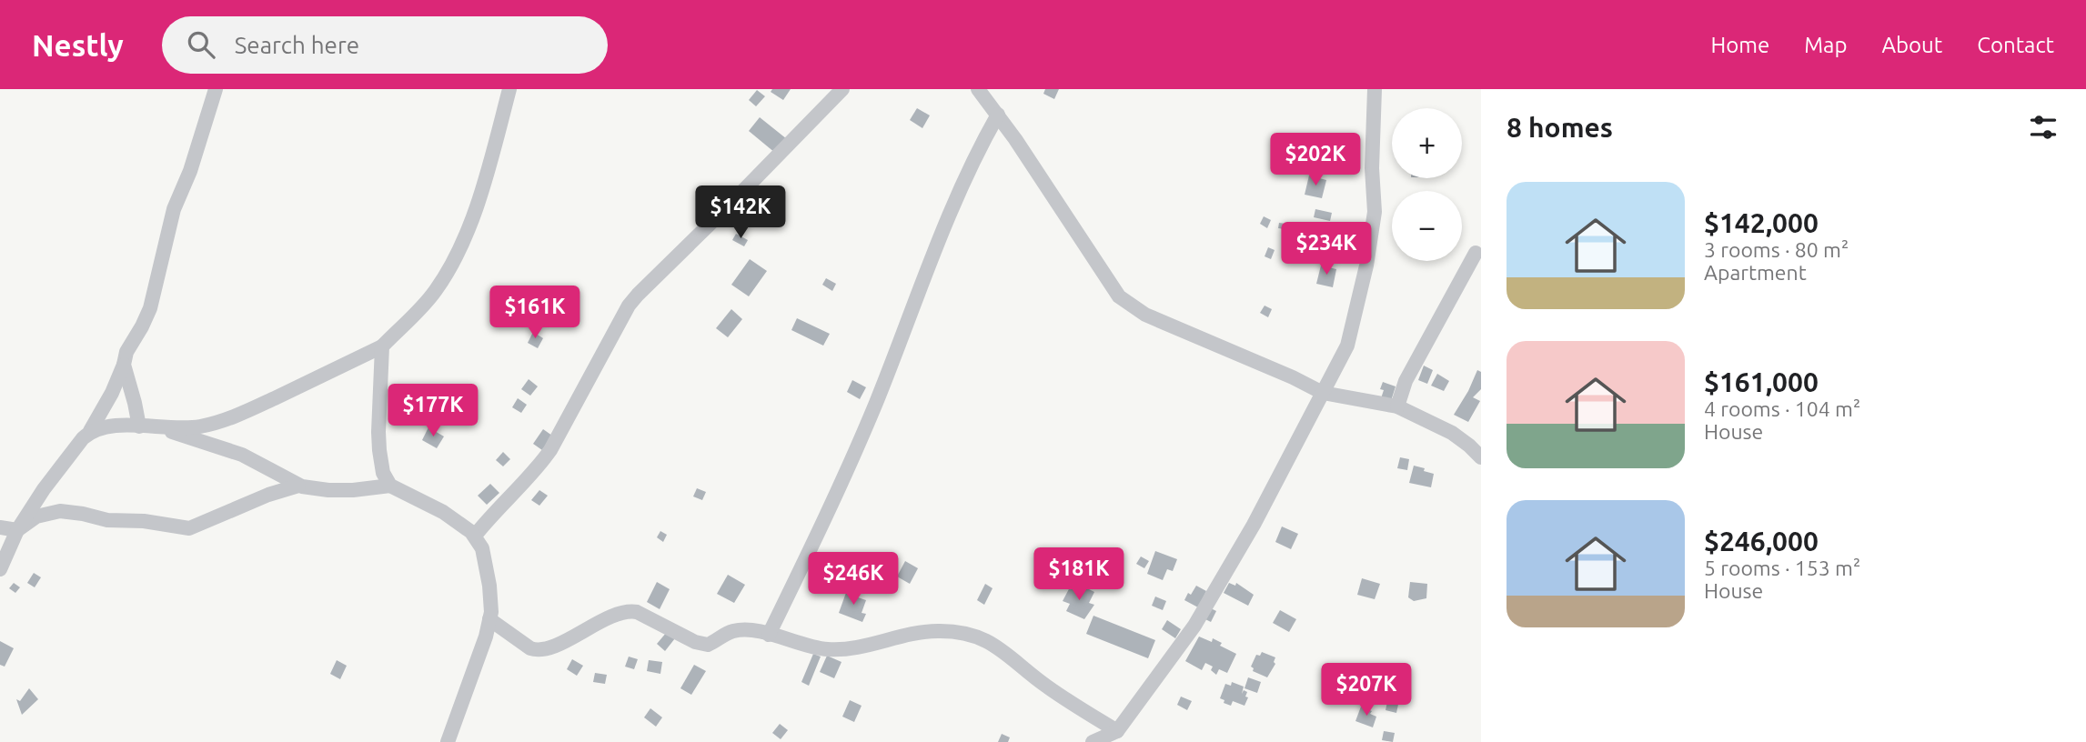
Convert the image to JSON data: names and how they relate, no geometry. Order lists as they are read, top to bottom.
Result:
{
  "page": {
    "header": "Nestly",
    "search": "Search here",
    "nav": [
      "Home",
      "Map",
      "About",
      "Contact"
    ],
    "heading": "8 homes",
    "map_buttons": ["+", "−"],
    "price": [
      "$202K",
      "$142K",
      "$234K",
      "$161K",
      "$177K",
      "$181K",
      "$246K",
      "$207K"
    ],
    "list": [
      {
        "name": "$142,000",
        "note": "3 rooms · 80 m² · Apartment"
      },
      {
        "name": "$161,000",
        "note": "4 rooms · 104 m² · House"
      },
      {
        "name": "$246,000",
        "note": "5 rooms · 153 m² · House"
      }
    ]
  }
}
